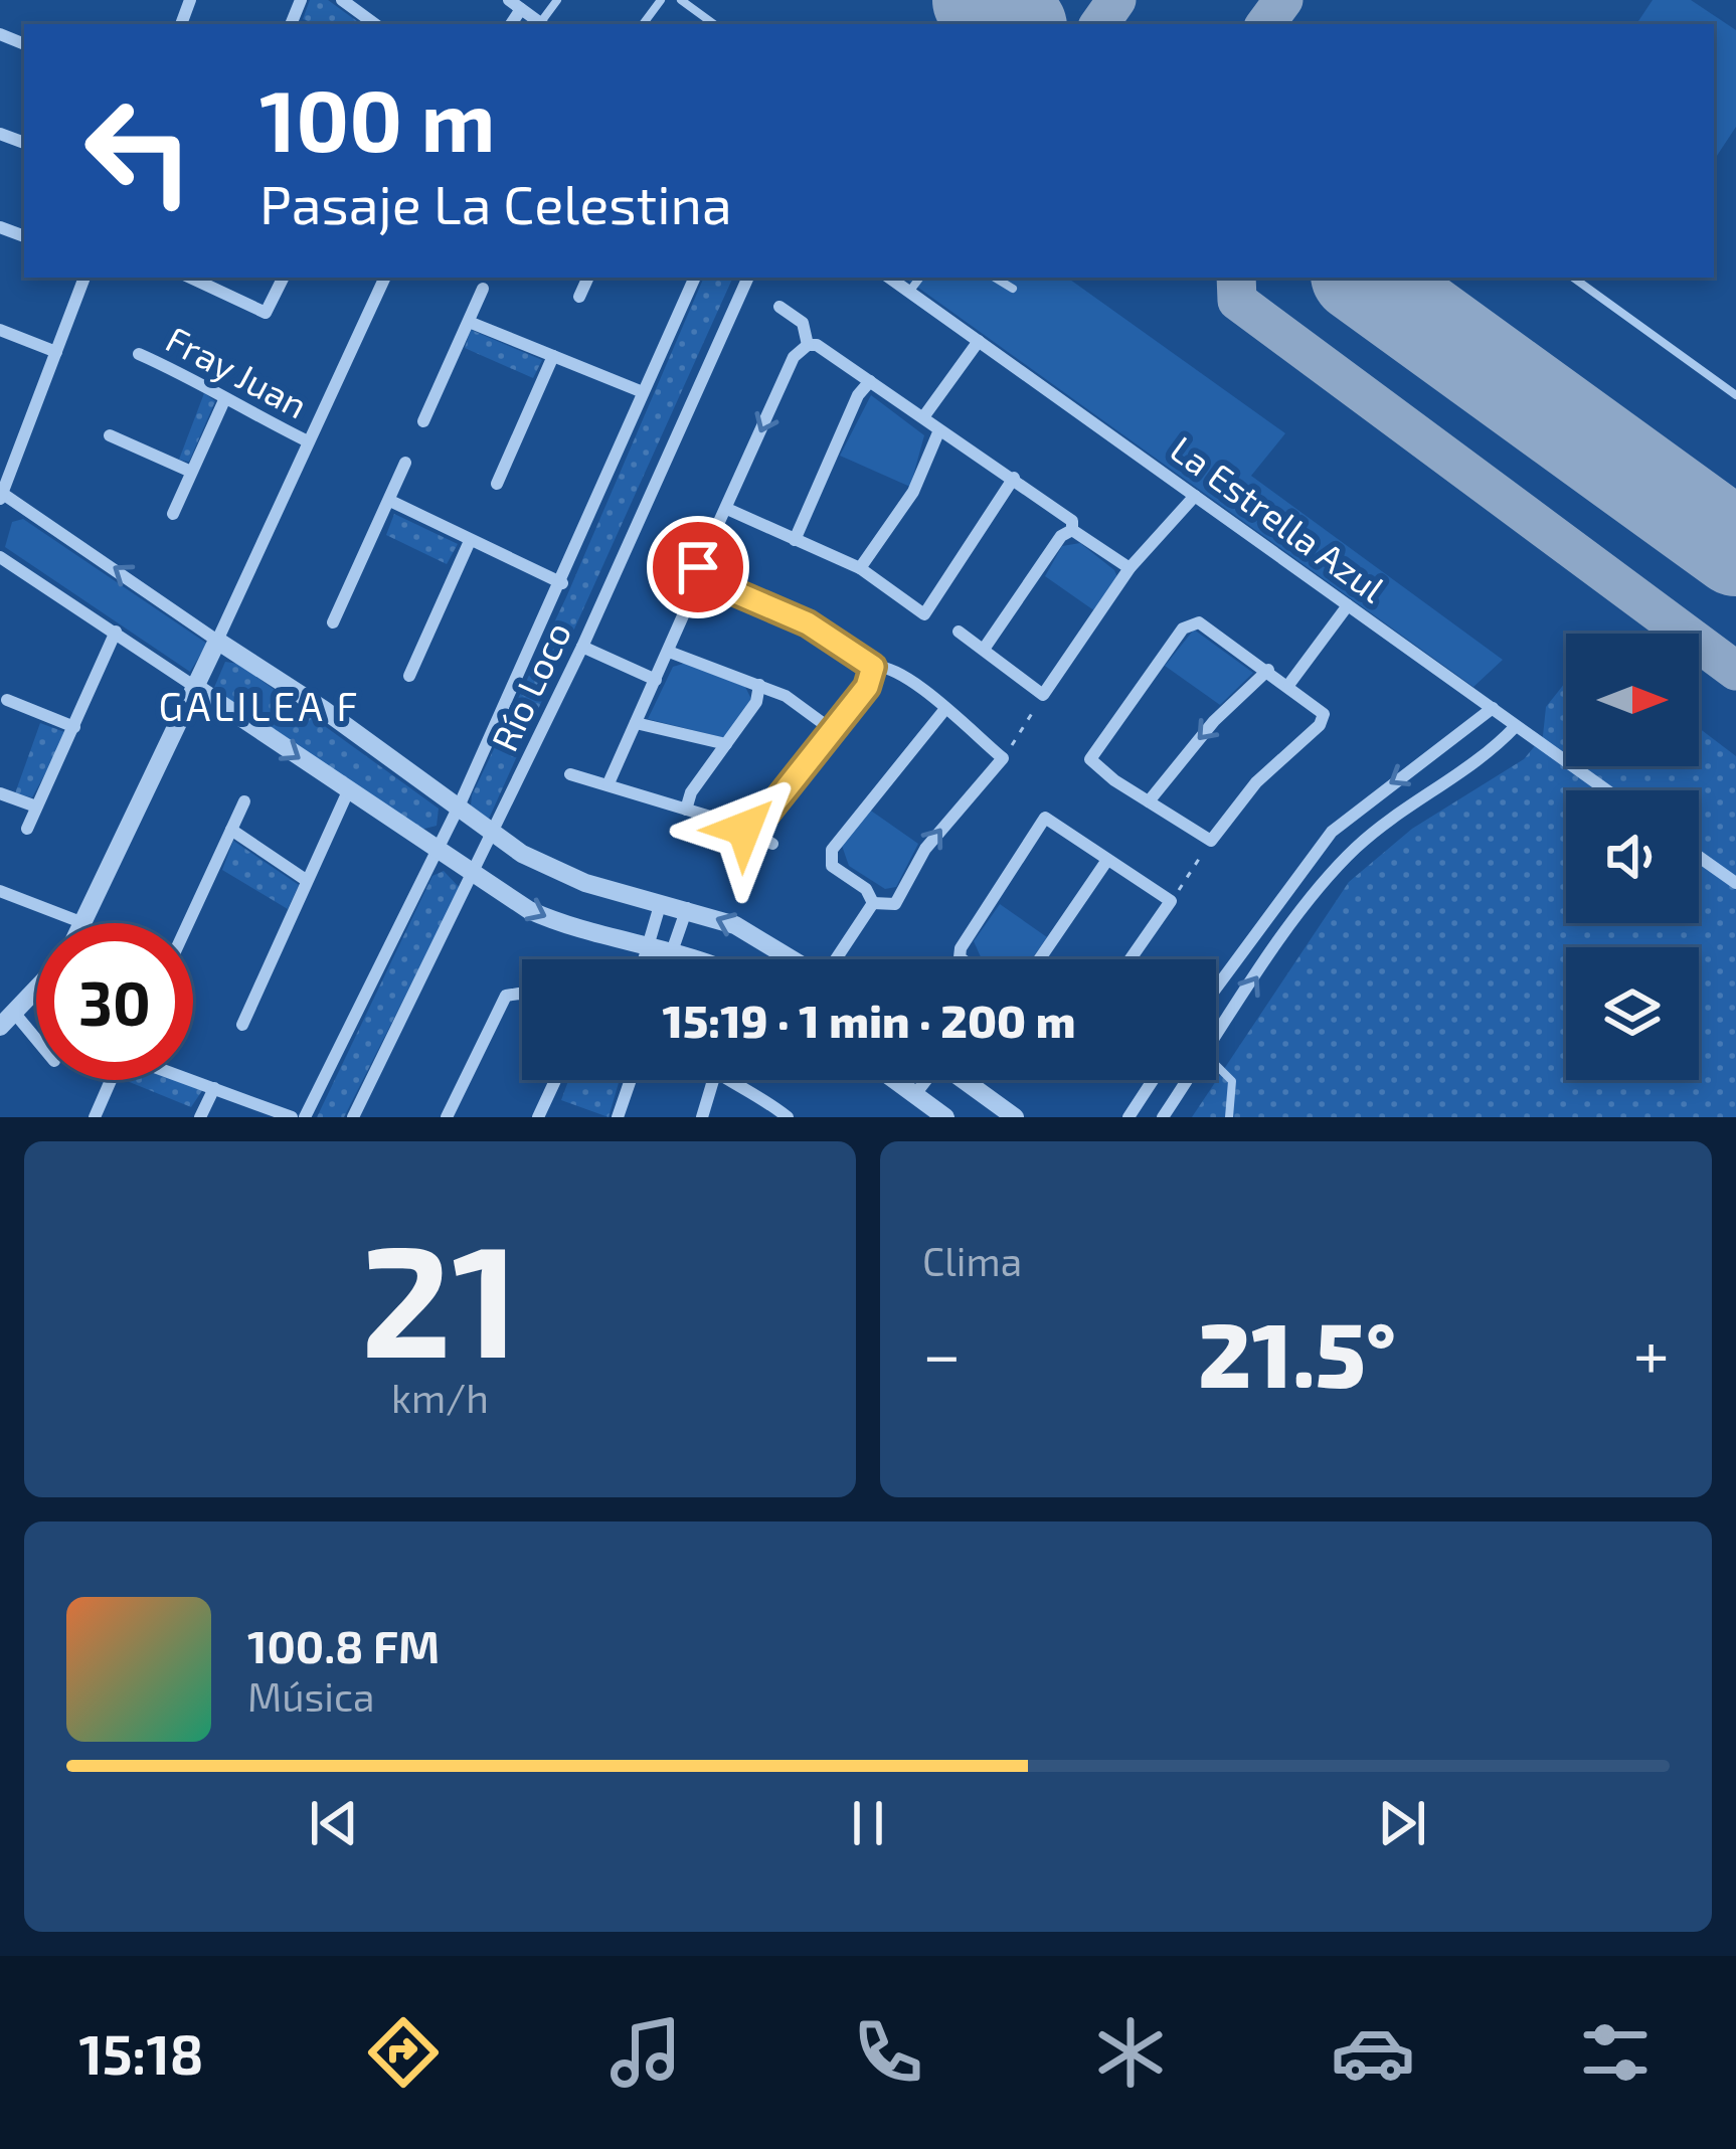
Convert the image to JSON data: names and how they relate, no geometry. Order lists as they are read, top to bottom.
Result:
{
  "streets": {
    "street": ["Fray Juan", "La Estrella Azul", "Río Loco"]
  },
  "districts": ["GALILEA F"],
  "north": "right",
  "page": {
    "turn": ["100 m", "Pasaje La Celestina"],
    "limit": "30",
    "trip": "15:19 · 1 min · 200 m",
    "tile": [
      ["21", "km/h"],
      "Clima"
    ],
    "heat": ["−", "21.5°", "+"],
    "song": ["100.8 FM", "Música"],
    "tabs": "15:18"
  }
}
